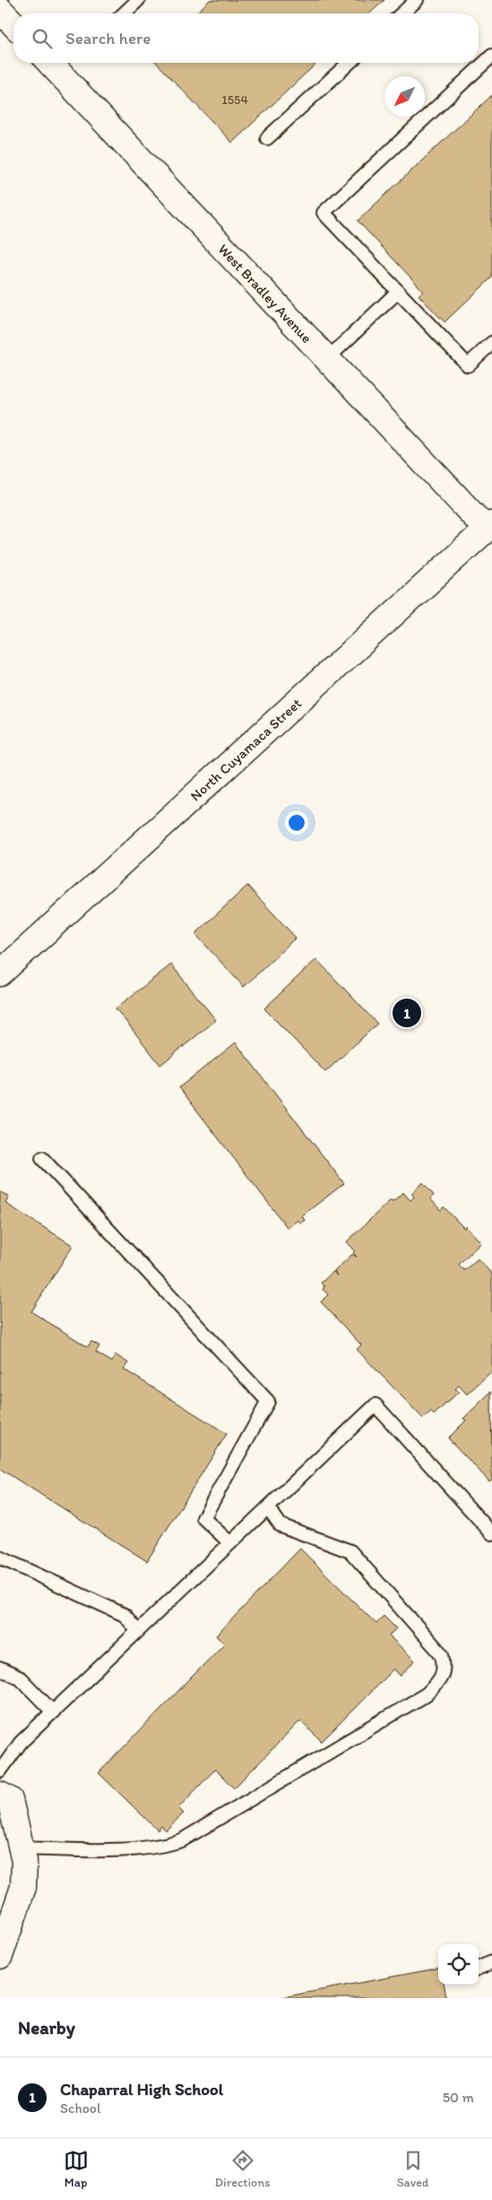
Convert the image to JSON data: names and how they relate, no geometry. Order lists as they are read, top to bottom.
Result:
{
  "streets": {
    "main road": ["West Bradley Avenue", "North Cuyamaca Street"]
  },
  "crossings": [
    ["West Bradley Avenue", "North Cuyamaca Street"]
  ],
  "house_numbers": ["1554"],
  "north": "bottom left",
  "page": {
    "search": "Search here",
    "pins": "1",
    "heading": "Nearby",
    "list": [
      {
        "mark": "1",
        "name": "Chaparral High School",
        "note": "School",
        "value": "50 m"
      }
    ],
    "nav": ["Map", "Directions", "Saved"]
  }
}
